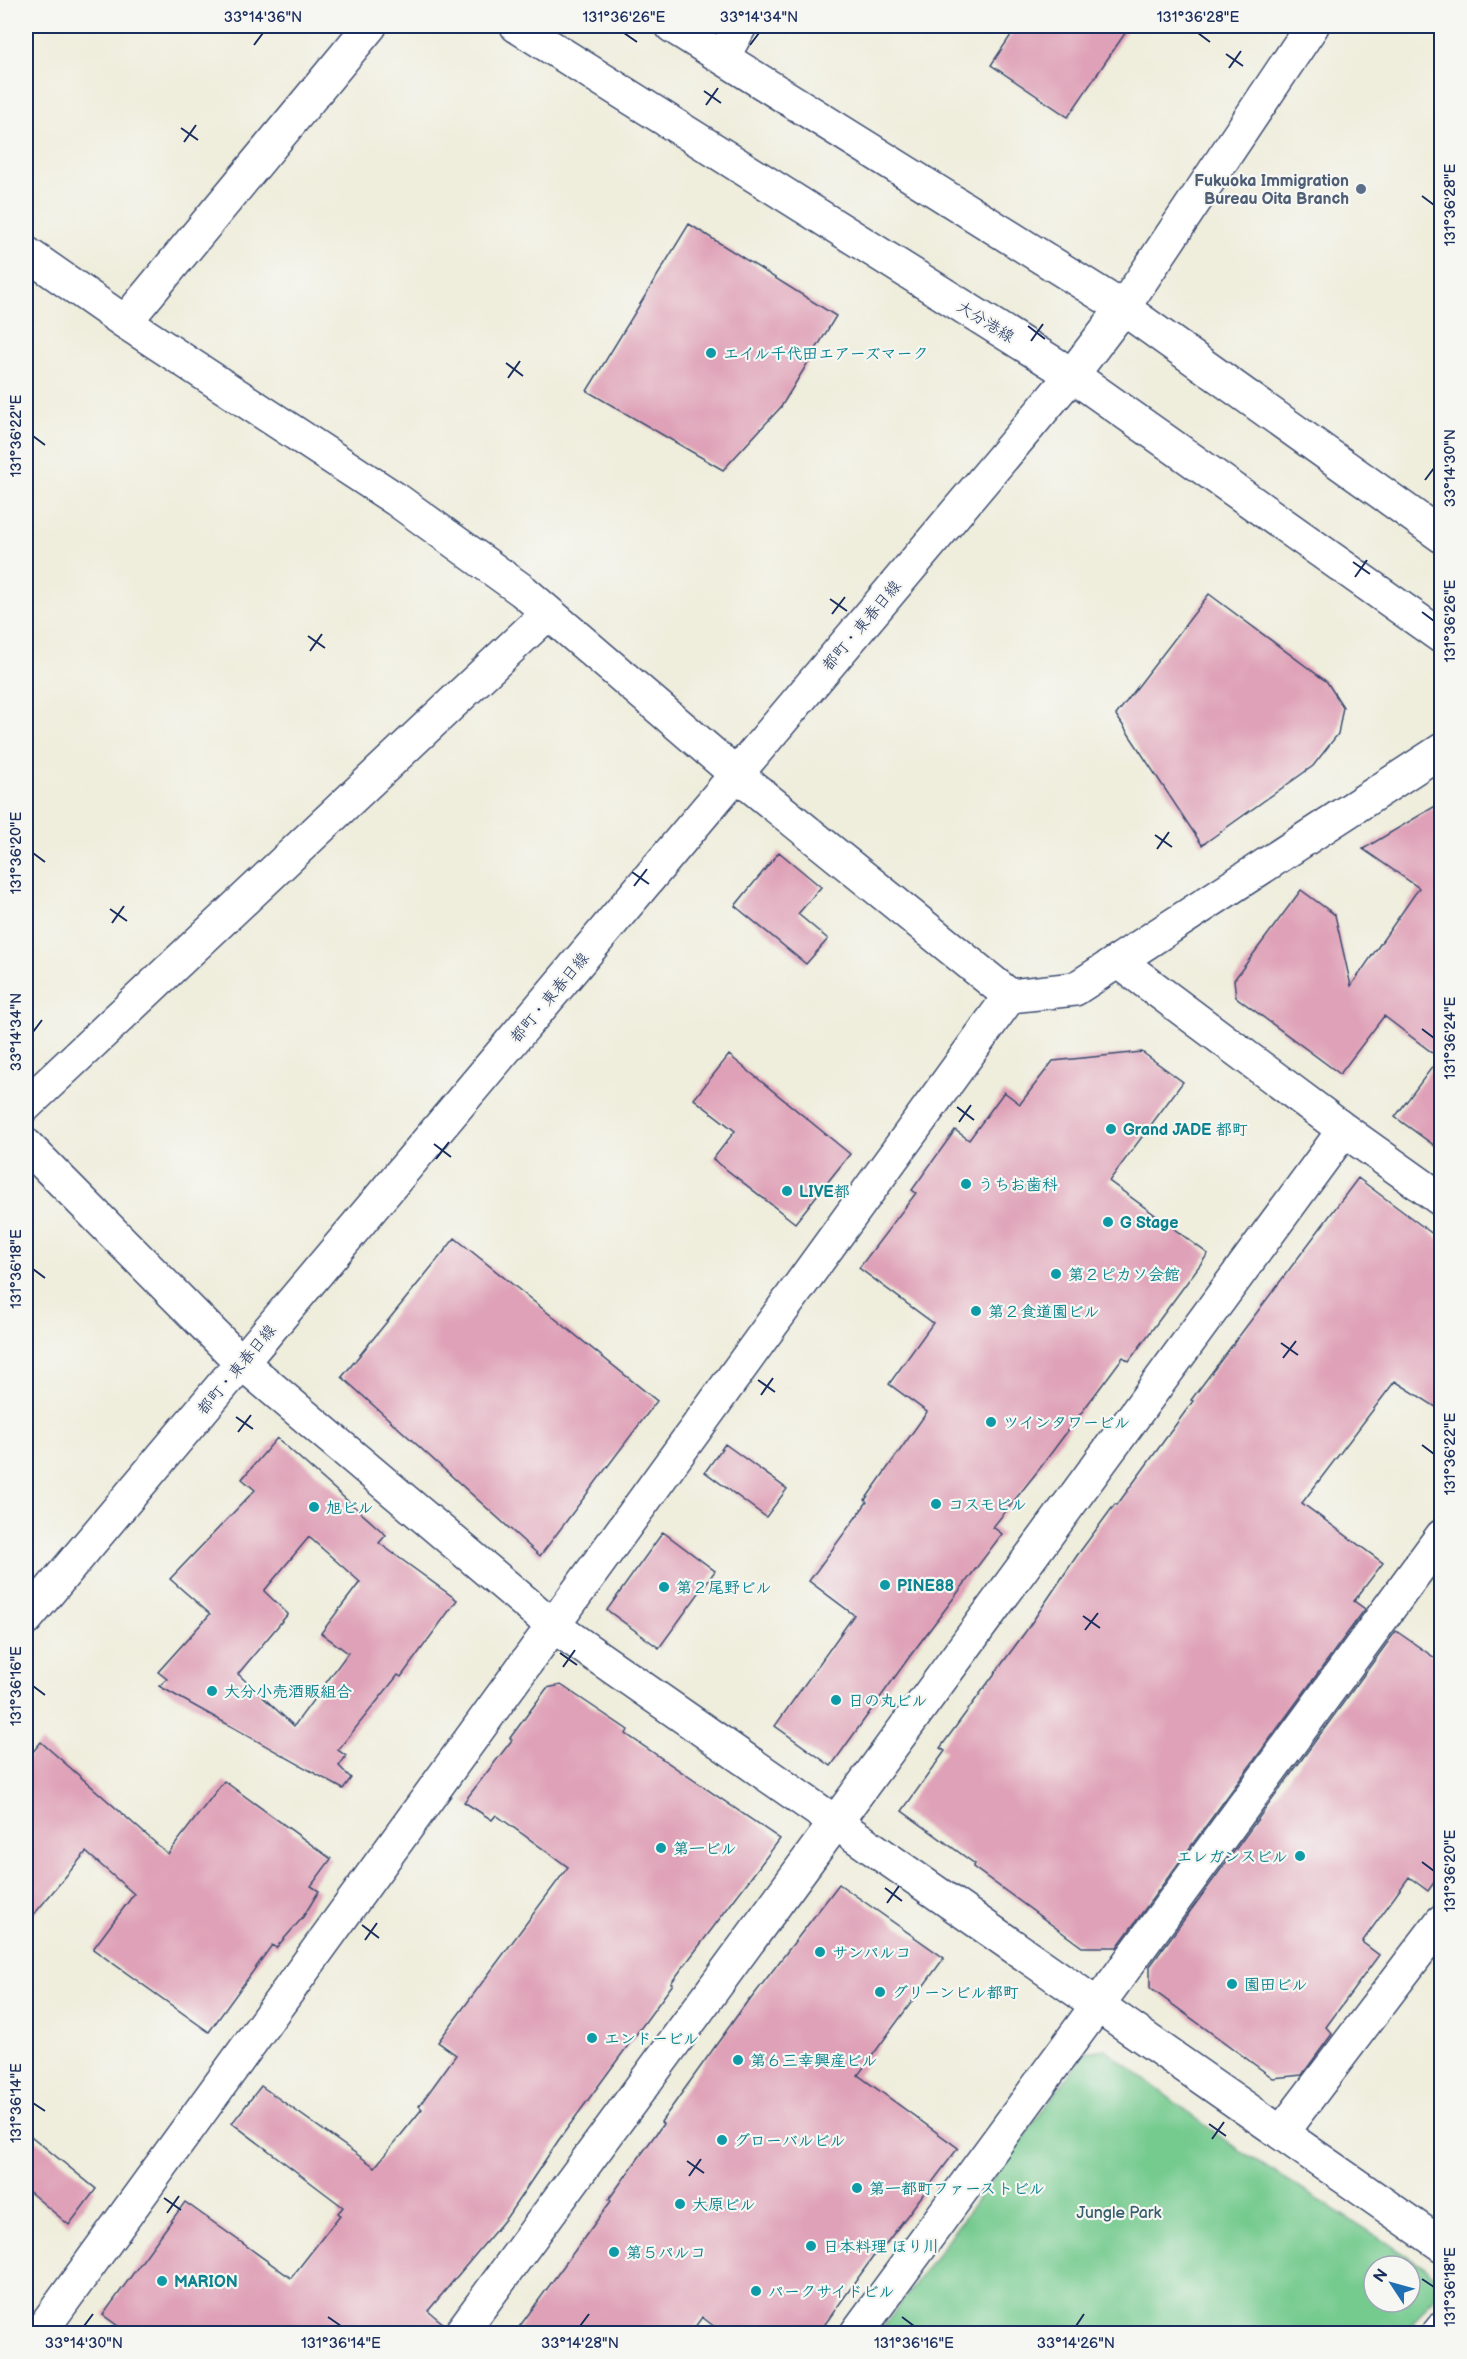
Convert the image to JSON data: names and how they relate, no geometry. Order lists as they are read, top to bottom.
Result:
{
  "streets": {
    "street": ["大分港線", "都町・東春日線"]
  },
  "crossings": [
    ["大分港線", "都町・東春日線"]
  ],
  "parks": ["Jungle Park"],
  "places": [
    "Fukuoka Immigration Bureau Oita Branch",
    "エイル千代田エアーズマーク",
    "Grand JADE 都町",
    "うちお歯科",
    "LIVE都",
    "G Stage",
    "第２ピカソ会館",
    "第２食道園ビル",
    "ツインタワービル",
    "コスモビル",
    "旭ビル",
    "PINE88",
    "第２尾野ビル",
    "大分小売酒販組合",
    "日の丸ビル",
    "第一ビル",
    "エレガンスビル",
    "サンパルコ",
    "園田ビル",
    "グリーンビル都町",
    "エンドービル",
    "第６三幸興産ビル",
    "グローバルビル",
    "第一都町ファーストビル",
    "大原ビル",
    "日本料理 ほり川",
    "第５パルコ",
    "MARION",
    "パークサイドビル"
  ],
  "north": "top left",
  "coordinates": [
    "33°14'36\"N",
    "131°36'26\"E",
    "33°14'34\"N",
    "131°36'28\"E",
    "131°36'22\"E",
    "33°14'30\"N",
    "131°36'20\"E",
    "131°36'24\"E",
    "131°36'18\"E",
    "131°36'16\"E",
    "131°36'14\"E",
    "33°14'28\"N",
    "33°14'26\"N"
  ]
}
